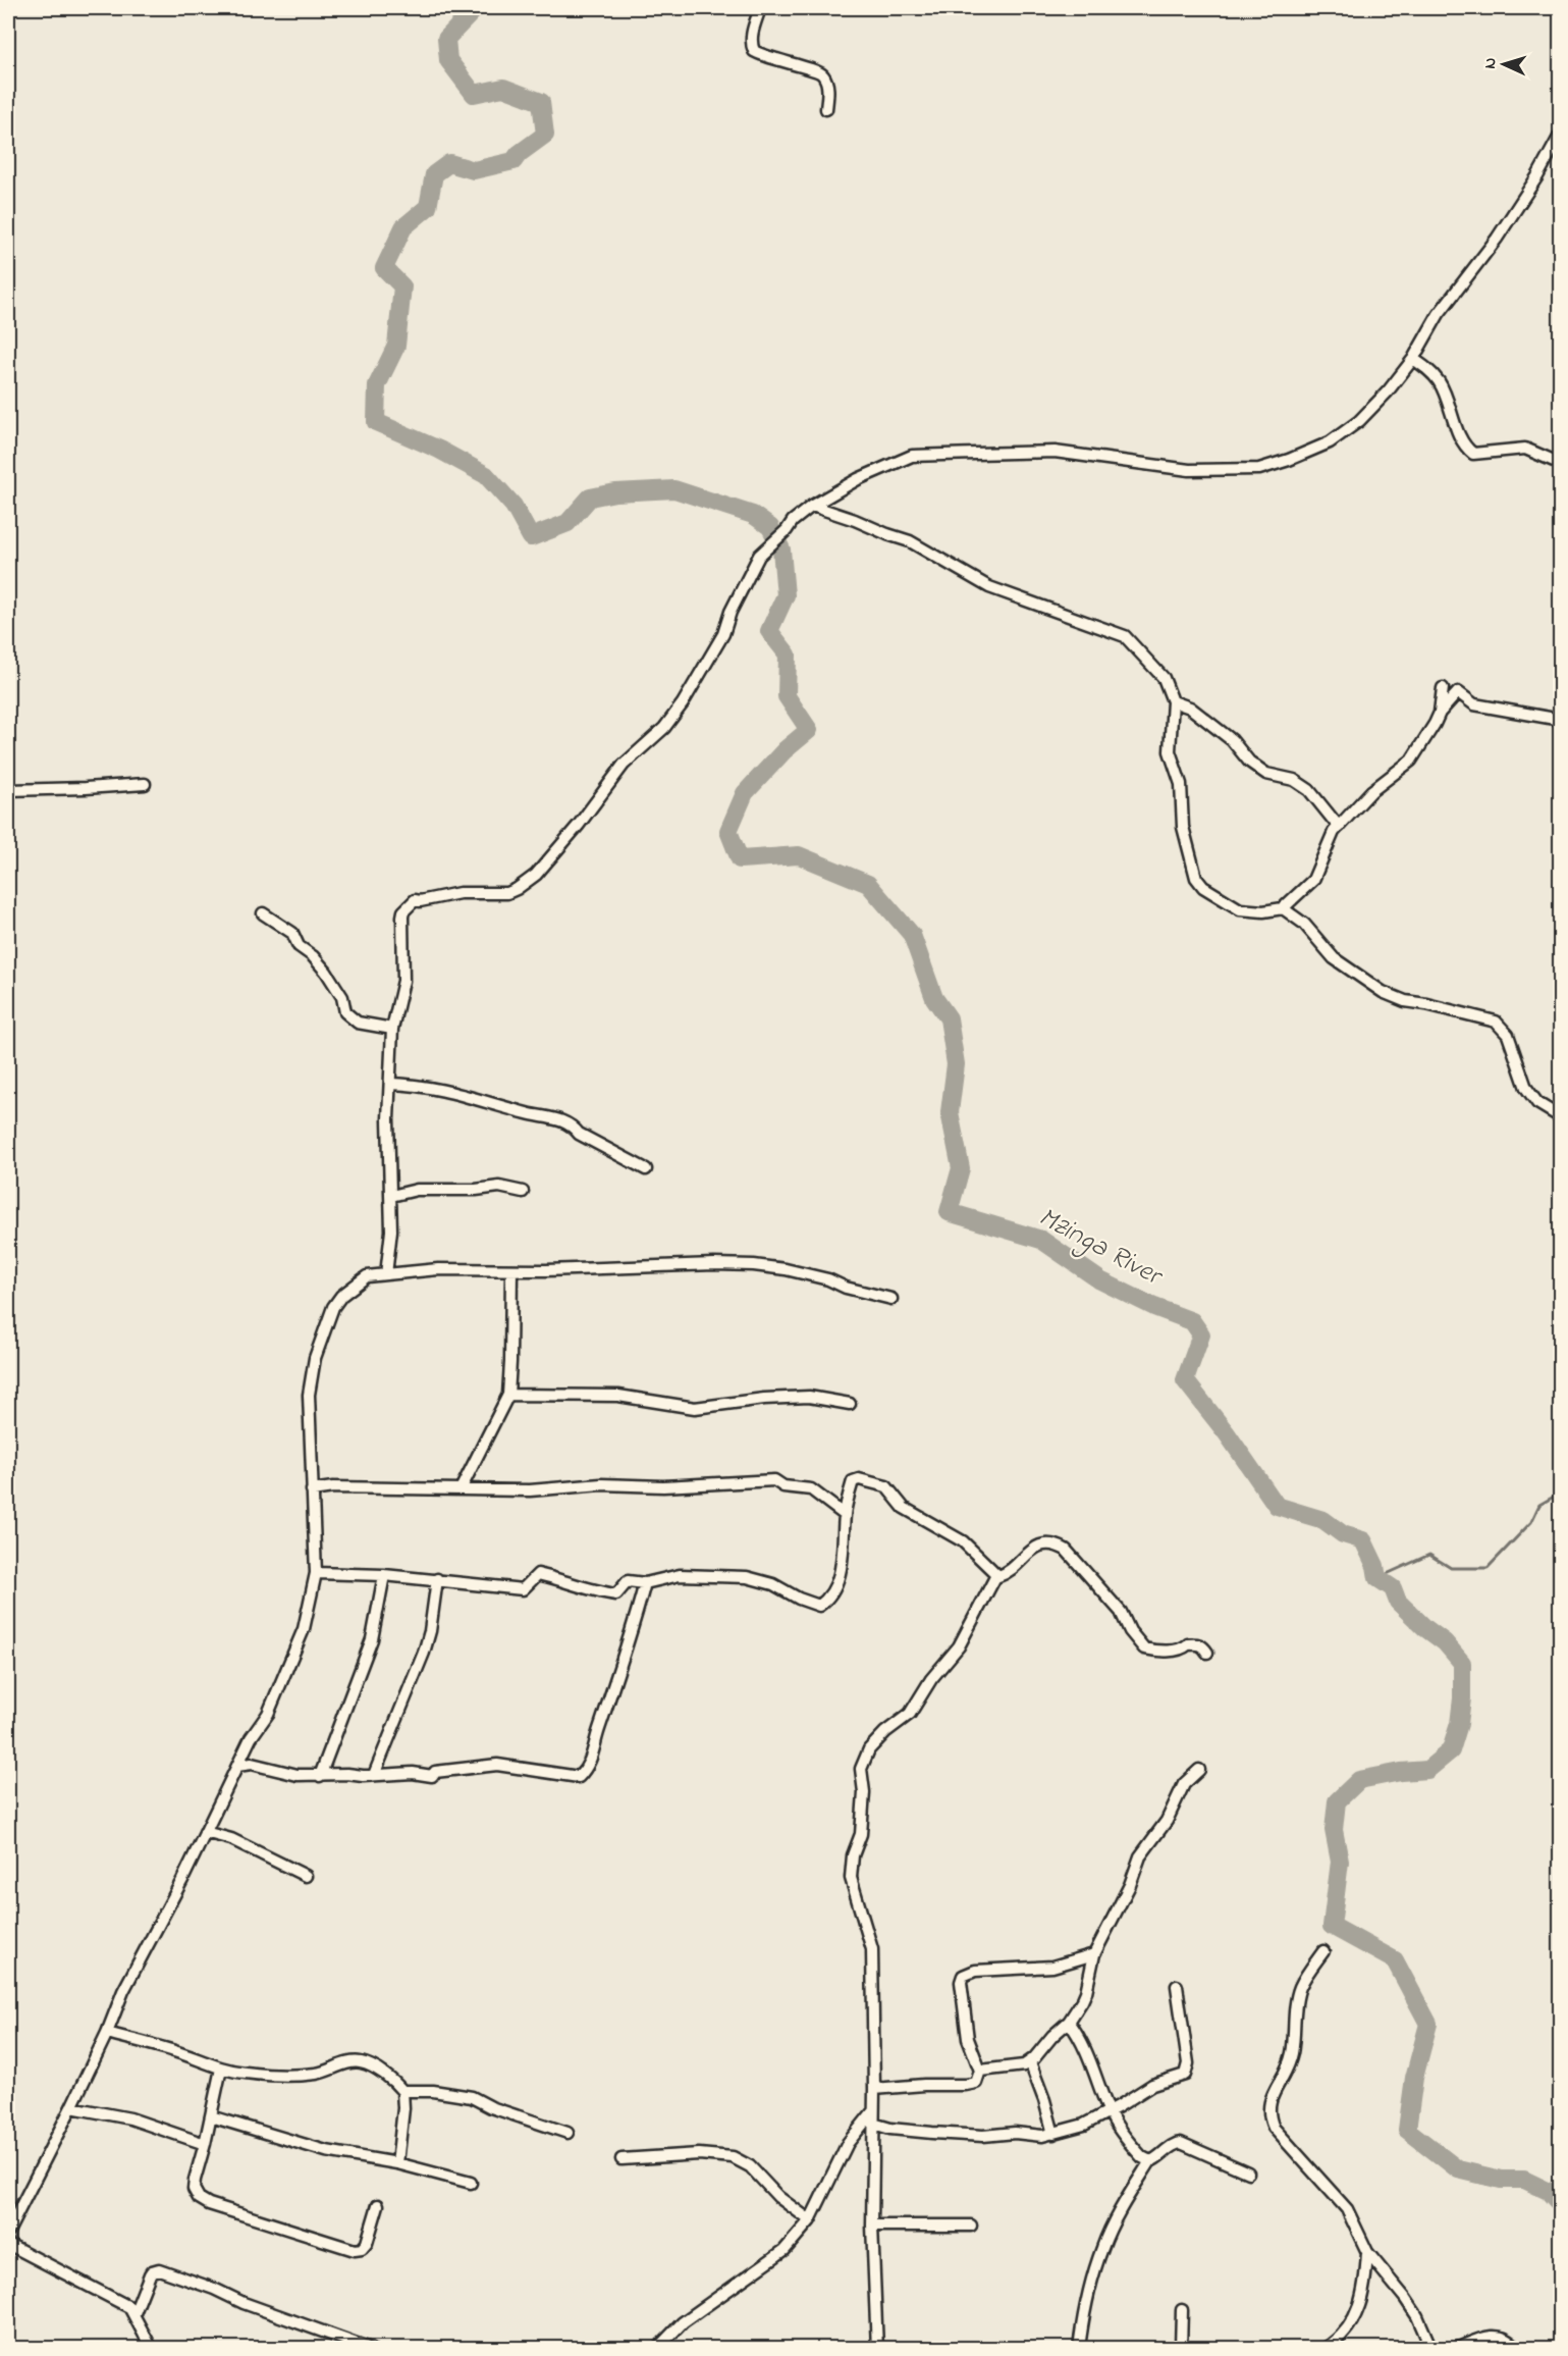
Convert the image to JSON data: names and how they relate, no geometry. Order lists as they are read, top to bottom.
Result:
{
  "water": ["Mzinga River"],
  "north": "left"
}
